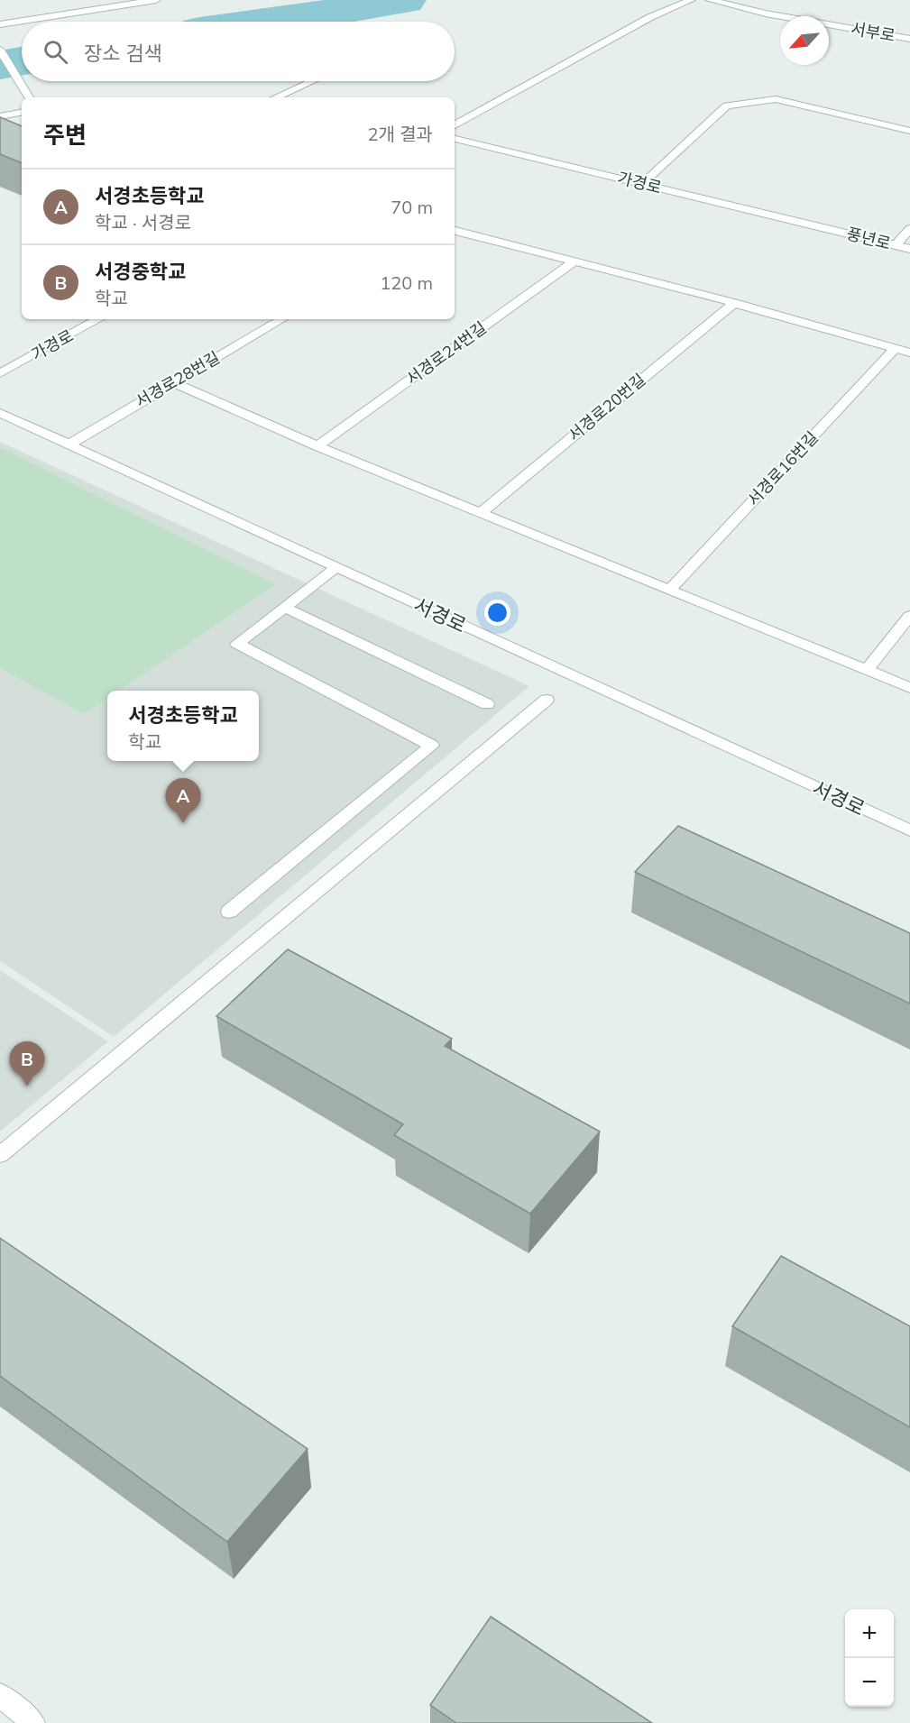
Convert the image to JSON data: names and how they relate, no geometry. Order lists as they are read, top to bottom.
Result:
{
  "streets": {
    "street": [
      "서부로",
      "가경로",
      "풍년로",
      "서경로24번길",
      "서경로28번길",
      "서경로20번길",
      "서경로16번길",
      "서경로"
    ]
  },
  "crossings": [
    ["가경로", "풍년로"],
    ["서경로28번길", "서경로"]
  ],
  "north": "bottom left",
  "page": {
    "search": "장소 검색",
    "heading": ["주변", "2개 결과"],
    "list": [
      {
        "mark": "A",
        "name": "서경초등학교",
        "note": "학교 · 서경로",
        "value": "70 m"
      },
      {
        "mark": "B",
        "name": "서경중학교",
        "note": "학교",
        "value": "120 m"
      }
    ],
    "popup": ["서경초등학교", "학교"],
    "pins": ["A", "B"],
    "map_buttons": ["+", "−"]
  }
}
